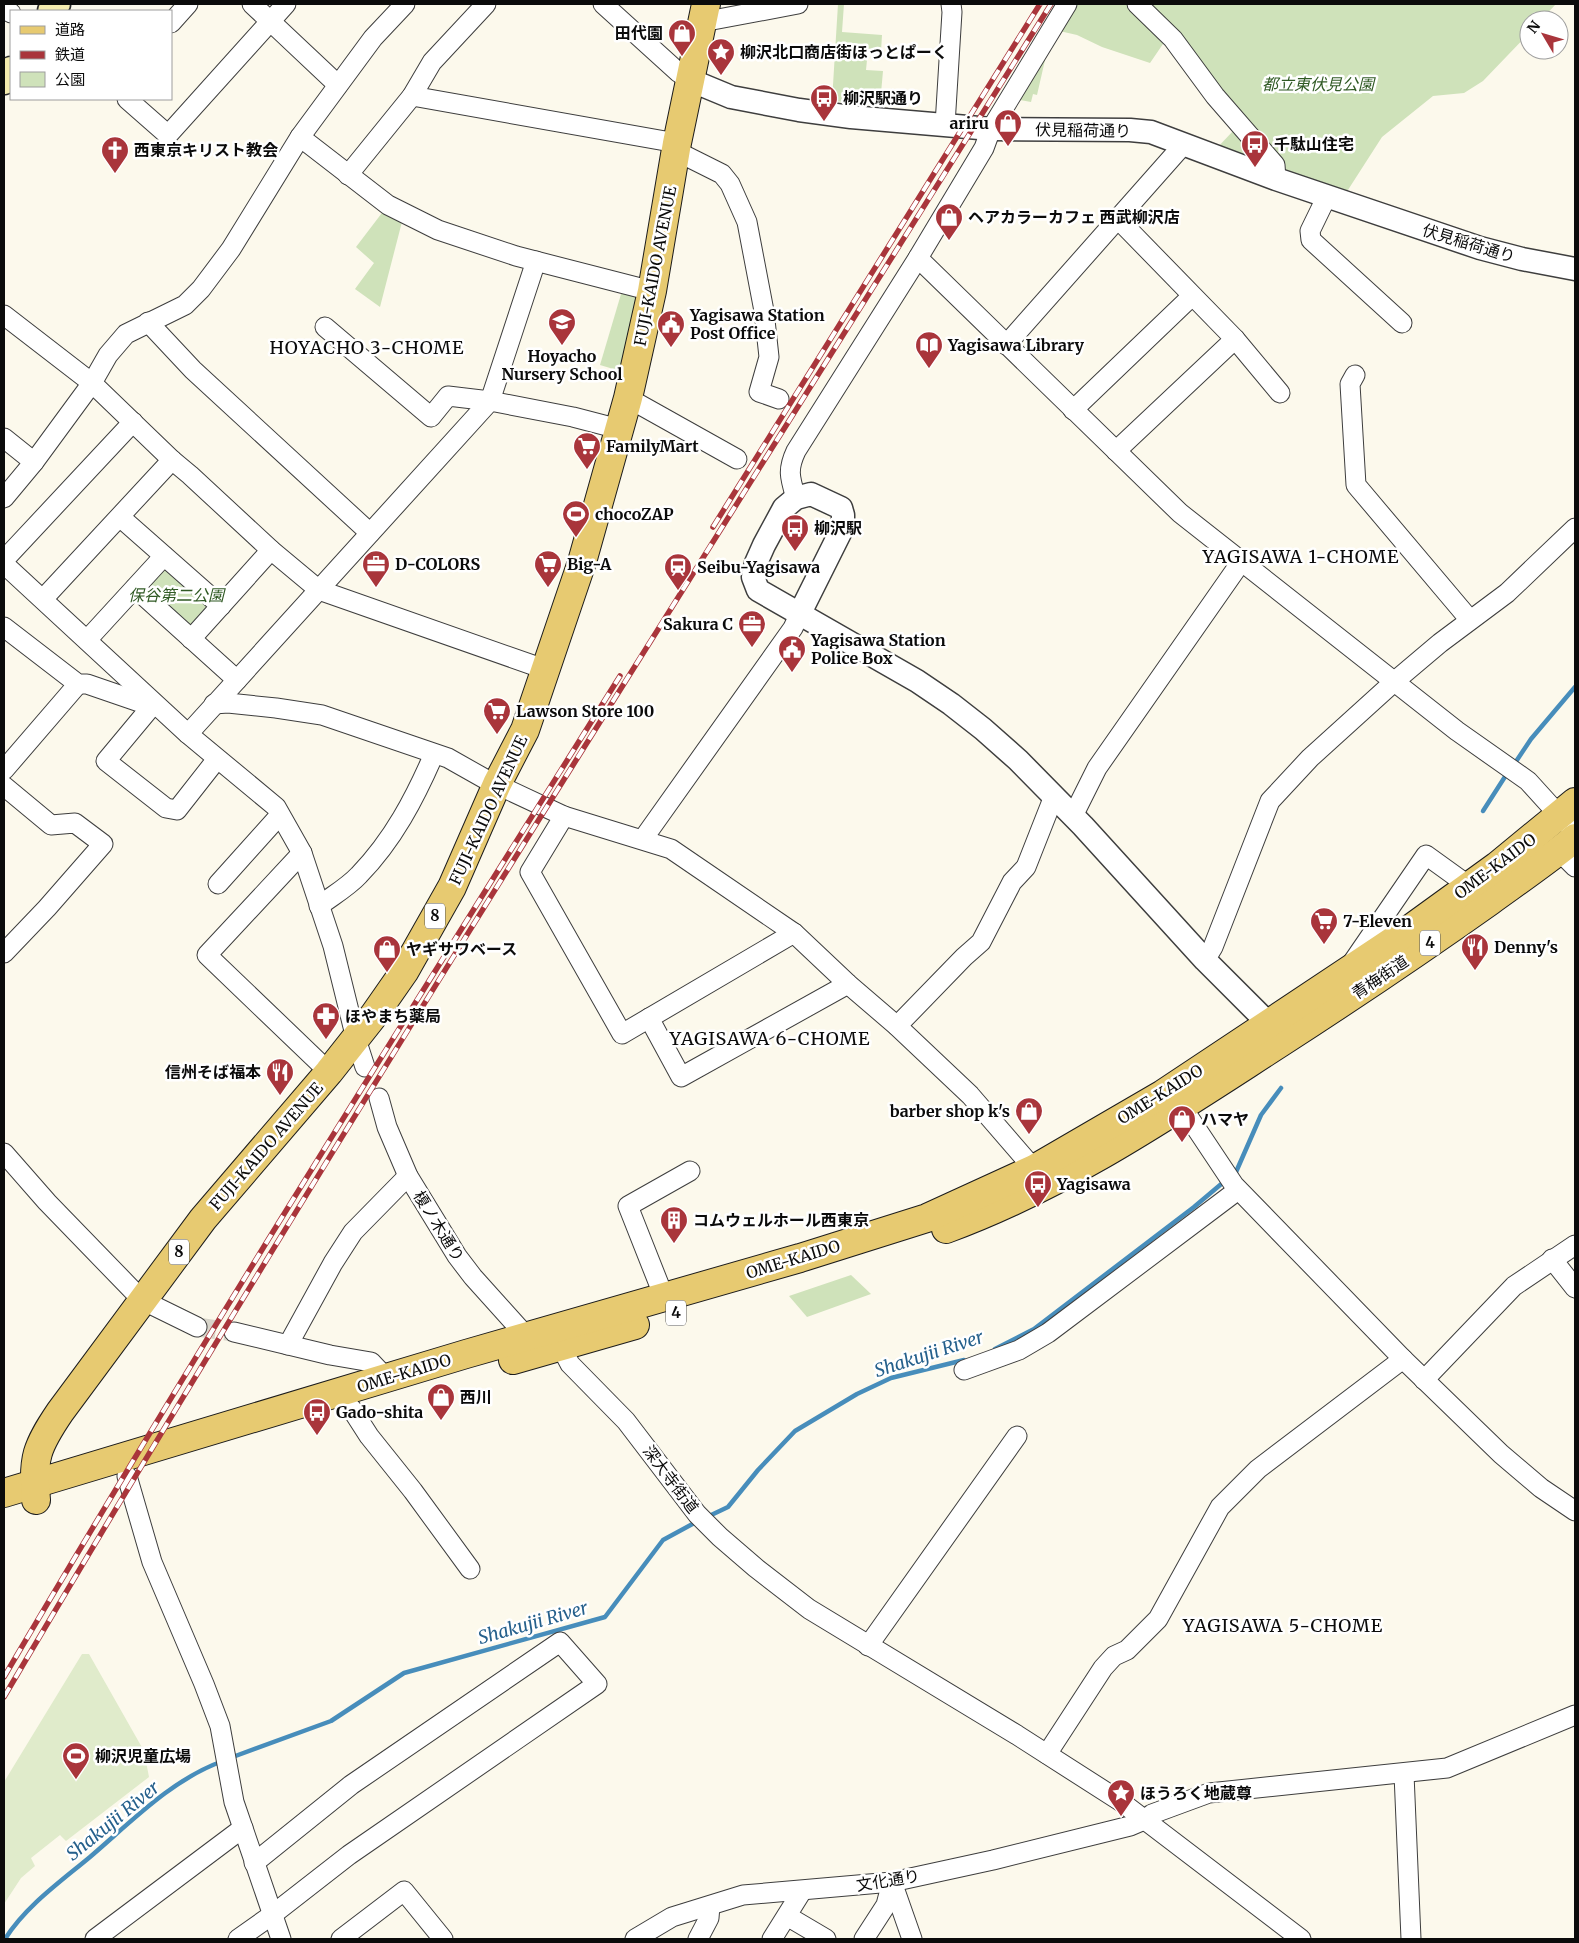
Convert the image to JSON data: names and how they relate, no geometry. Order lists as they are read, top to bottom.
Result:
{
  "streets": {
    "main road": [
      "FUJI-KAIDO AVENUE",
      "OME-KAIDO",
      "8",
      "4",
      "青梅街道"
    ],
    "street": [
      "伏見稲荷通り",
      "榎ノ木通り",
      "深大寺街道",
      "文化通り"
    ]
  },
  "crossings": [
    ["伏見稲荷通り", "FUJI-KAIDO AVENUE"],
    ["FUJI-KAIDO AVENUE", "OME-KAIDO"],
    ["FUJI-KAIDO AVENUE", "4"],
    ["OME-KAIDO", "4"],
    ["OME-KAIDO", "青梅街道"],
    ["OME-KAIDO", "榎ノ木通り"],
    ["OME-KAIDO", "深大寺街道"]
  ],
  "districts": [
    "HOYACHO 3-CHOME",
    "YAGISAWA 1-CHOME",
    "YAGISAWA 6-CHOME",
    "YAGISAWA 5-CHOME"
  ],
  "water": ["Shakujii River"],
  "parks": ["都立東伏見公園", "保谷第二公園"],
  "places": {
    "shop": [
      "田代園",
      "ariru",
      "ヘアカラーカフェ 西武柳沢店",
      "ヤギサワベース",
      "barber shop k's",
      "ハマヤ",
      "西川"
    ],
    "place": ["柳沢北口商店街ほっとぱーく", "ほうろく地蔵尊"],
    "bus stop": [
      "柳沢駅通り",
      "千駄山住宅",
      "柳沢駅",
      "Yagisawa",
      "Gado-shita"
    ],
    "church": ["西東京キリスト教会"],
    "school or university": ["Hoyacho Nursery School"],
    "public building": ["Yagisawa Station Post Office", "Yagisawa Station Police Box"],
    "library": ["Yagisawa Library"],
    "supermarket": [
      "FamilyMart",
      "Big-A",
      "Lawson Store 100",
      "7-Eleven"
    ],
    "sports": ["chocoZAP", "柳沢児童広場"],
    "office": ["D-COLORS", "Sakura C"],
    "station": ["Seibu-Yagisawa"],
    "restaurant": ["Denny's", "信州そば福本"],
    "pharmacy": ["ほやまち薬局"],
    "building": ["コムウェルホール西東京"]
  },
  "legend": ["道路", "鉄道", "公園"],
  "north": "top left"
}
